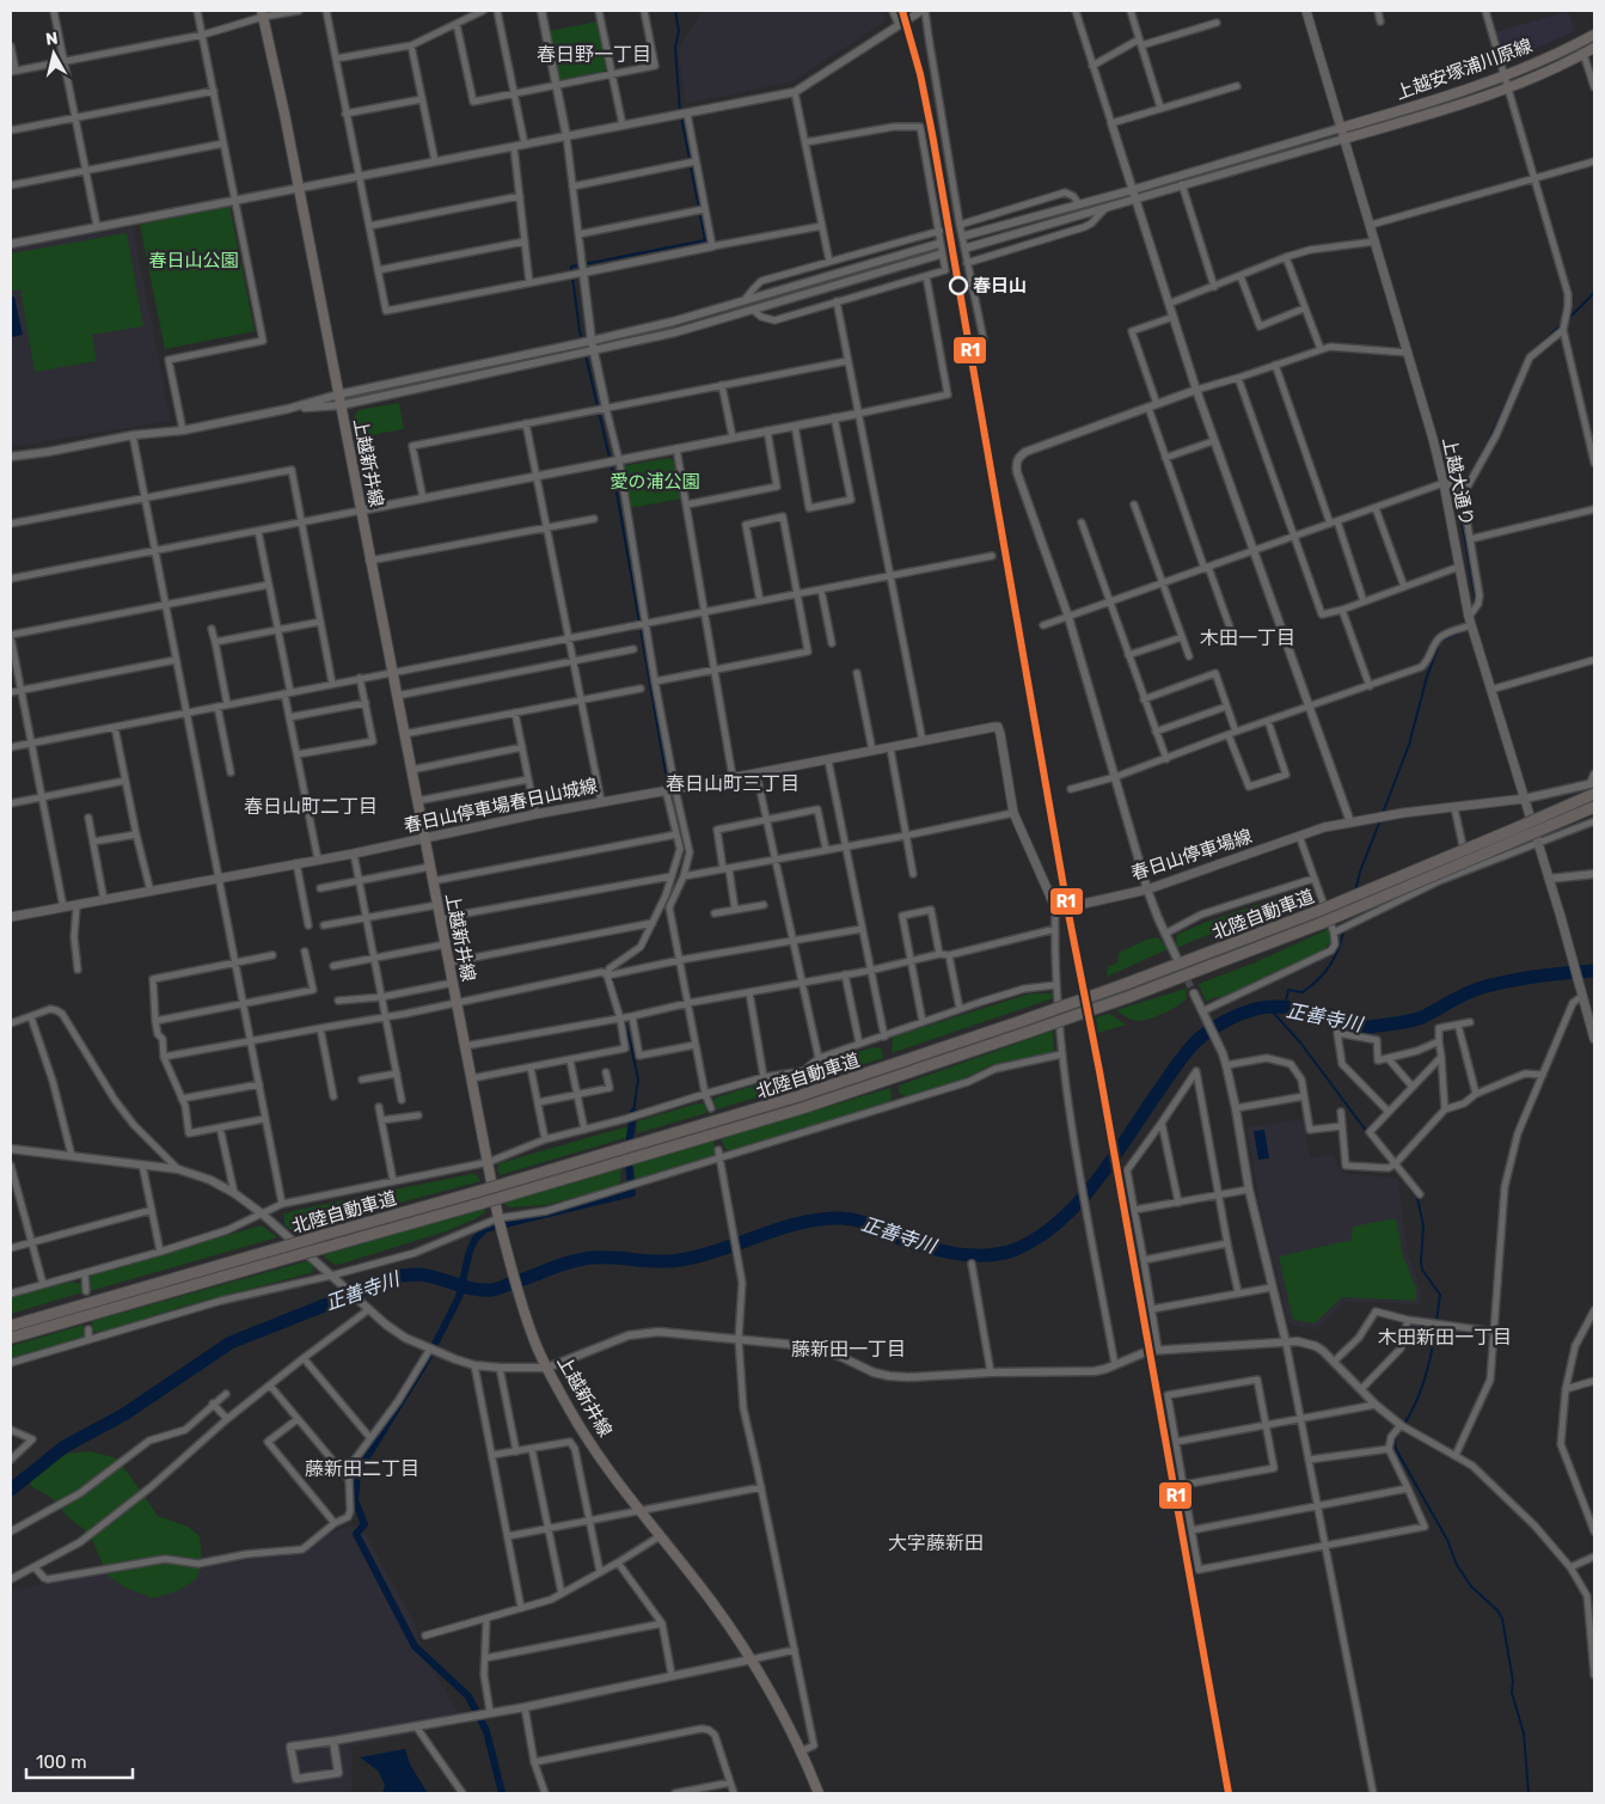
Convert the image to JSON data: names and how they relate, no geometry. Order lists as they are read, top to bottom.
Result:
{
  "streets": {
    "highway": ["北陸自動車道"],
    "main road": [
      "上越安塚浦川原線",
      "上越新井線",
      "上越大通り",
      "春日山停車場春日山城線",
      "春日山停車場線"
    ]
  },
  "crossings": [
    ["上越安塚浦川原線", "上越大通り"],
    ["上越新井線", "春日山停車場春日山城線"],
    ["上越大通り", "春日山停車場線"]
  ],
  "districts": [
    "春日野一丁目",
    "木田一丁目",
    "春日山町三丁目",
    "春日山町二丁目",
    "木田新田一丁目",
    "藤新田一丁目",
    "藤新田二丁目",
    "大字藤新田"
  ],
  "water": ["正善寺川"],
  "parks": ["春日山公園", "愛の浦公園"],
  "places": ["春日山"],
  "lines": ["transit line R1"],
  "scale_bar": "100 m",
  "north": "top"
}
